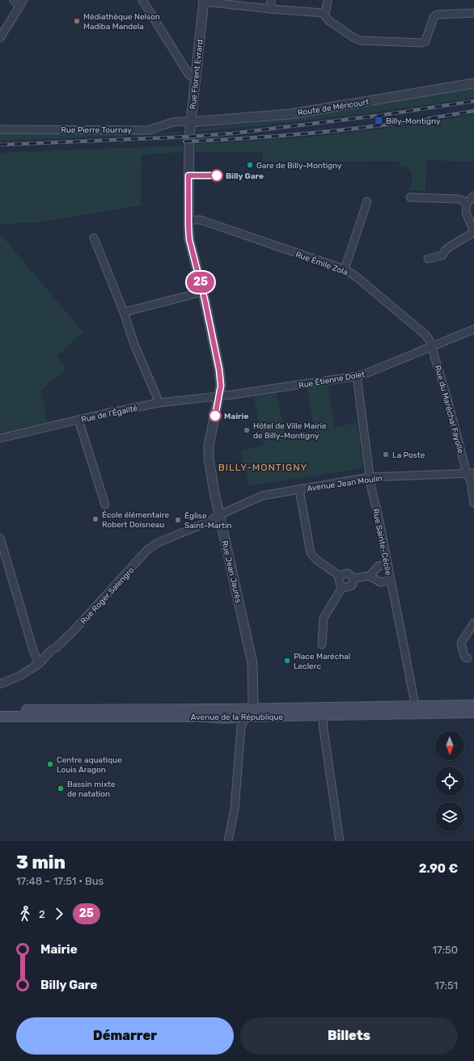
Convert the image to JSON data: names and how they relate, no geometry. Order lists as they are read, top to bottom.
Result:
{
  "streets": {
    "main road": ["Avenue de la République"],
    "street": [
      "Rue Florent Evrard",
      "Route de Méricourt",
      "Rue Pierre Tournay",
      "Rue Émile Zola",
      "Rue Étienne Dolet",
      "Rue du Maréchal Fayolle",
      "Rue de l'Égalité",
      "Avenue Jean Moulin",
      "Rue Sainte-Cécile",
      "Rue Jean Jaurès",
      "Rue Roger Salengro"
    ]
  },
  "crossings": [
    ["Rue Florent Evrard", "Route de Méricourt"],
    ["Rue Florent Evrard", "Rue Pierre Tournay"],
    ["Rue Florent Evrard", "Rue Émile Zola"],
    ["Rue Florent Evrard", "Rue Jean Jaurès"],
    ["Route de Méricourt", "Rue Pierre Tournay"],
    ["Rue Émile Zola", "Rue Étienne Dolet"],
    ["Rue Émile Zola", "Rue du Maréchal Fayolle"],
    ["Rue Étienne Dolet", "Rue du Maréchal Fayolle"],
    ["Rue Étienne Dolet", "Rue de l'Égalité"],
    ["Rue Étienne Dolet", "Rue Sainte-Cécile"],
    ["Rue Étienne Dolet", "Rue Jean Jaurès"],
    ["Rue du Maréchal Fayolle", "Avenue Jean Moulin"],
    ["Rue de l'Égalité", "Rue Jean Jaurès"],
    ["Avenue Jean Moulin", "Rue Sainte-Cécile"],
    ["Avenue Jean Moulin", "Rue Jean Jaurès"],
    ["Avenue Jean Moulin", "Rue Roger Salengro"],
    ["Rue Sainte-Cécile", "Avenue de la République"],
    ["Rue Jean Jaurès", "Rue Roger Salengro"],
    ["Rue Jean Jaurès", "Avenue de la République"]
  ],
  "districts": ["BILLY-MONTIGNY"],
  "places": {
    "other": [
      "Médiathèque Nelson Madiba Mandela",
      "Gare de Billy-Montigny",
      "Billy Gare",
      "Mairie",
      "Hôtel de Ville Mairie de Billy-Montigny",
      "La Poste",
      "École élémentaire Robert Doisneau",
      "Église Saint-Martin",
      "Place Maréchal Leclerc",
      "Centre aquatique Louis Aragon",
      "Bassin mixte de natation"
    ],
    "transit": ["Billy-Montigny"]
  },
  "lines": ["bus line 25"],
  "north": "bottom",
  "page": {
    "on_map": "25",
    "heading": ["3 min", "17:48 – 17:51 · Bus", "2.90 €"],
    "legs": ["2", "25"],
    "list": [
      {
        "name": "Mairie",
        "value": "17:50"
      },
      {
        "name": "Billy Gare",
        "value": "17:51"
      }
    ],
    "buttons": ["Démarrer", "Billets"]
  }
}
